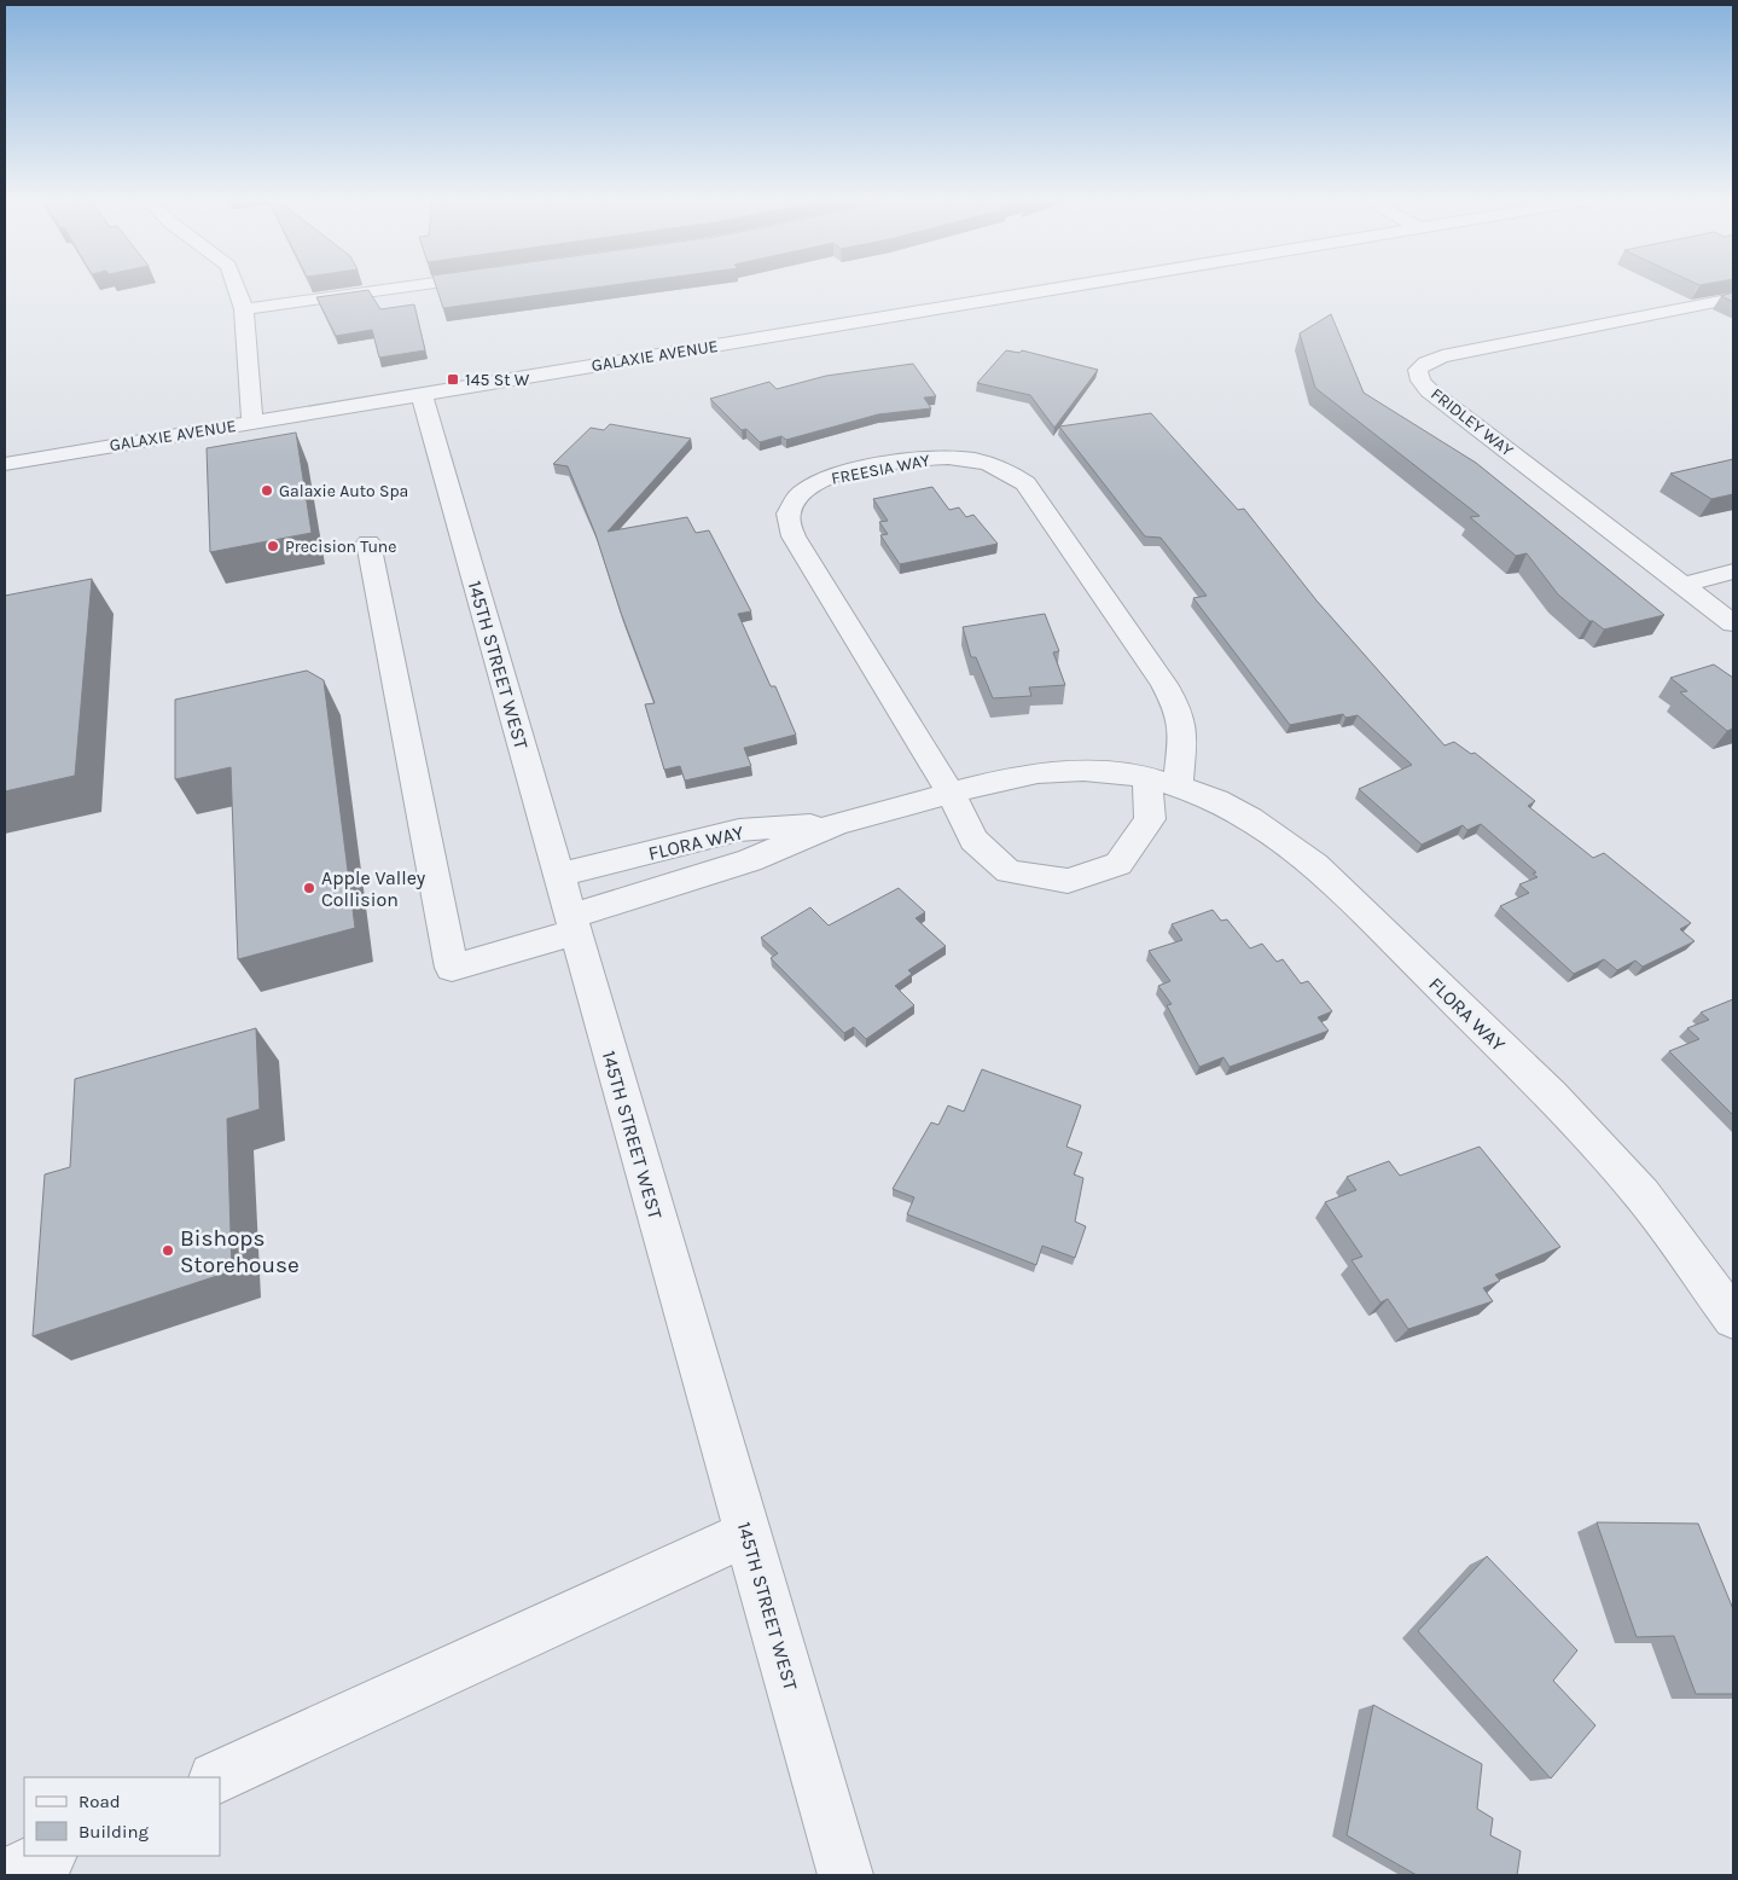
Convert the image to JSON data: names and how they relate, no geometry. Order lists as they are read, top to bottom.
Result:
{
  "streets": {
    "street": [
      "GALAXIE AVENUE",
      "FRIDLEY WAY",
      "FREESIA WAY",
      "145TH STREET WEST",
      "FLORA WAY"
    ]
  },
  "crossings": [
    ["GALAXIE AVENUE", "145TH STREET WEST"],
    ["FREESIA WAY", "FLORA WAY"],
    ["145TH STREET WEST", "FLORA WAY"]
  ],
  "places": {
    "transit": ["145 St W"],
    "other": [
      "Galaxie Auto Spa",
      "Precision Tune",
      "Apple Valley Collision",
      "Bishops Storehouse"
    ]
  },
  "legend": ["Road", "Building"]
}
